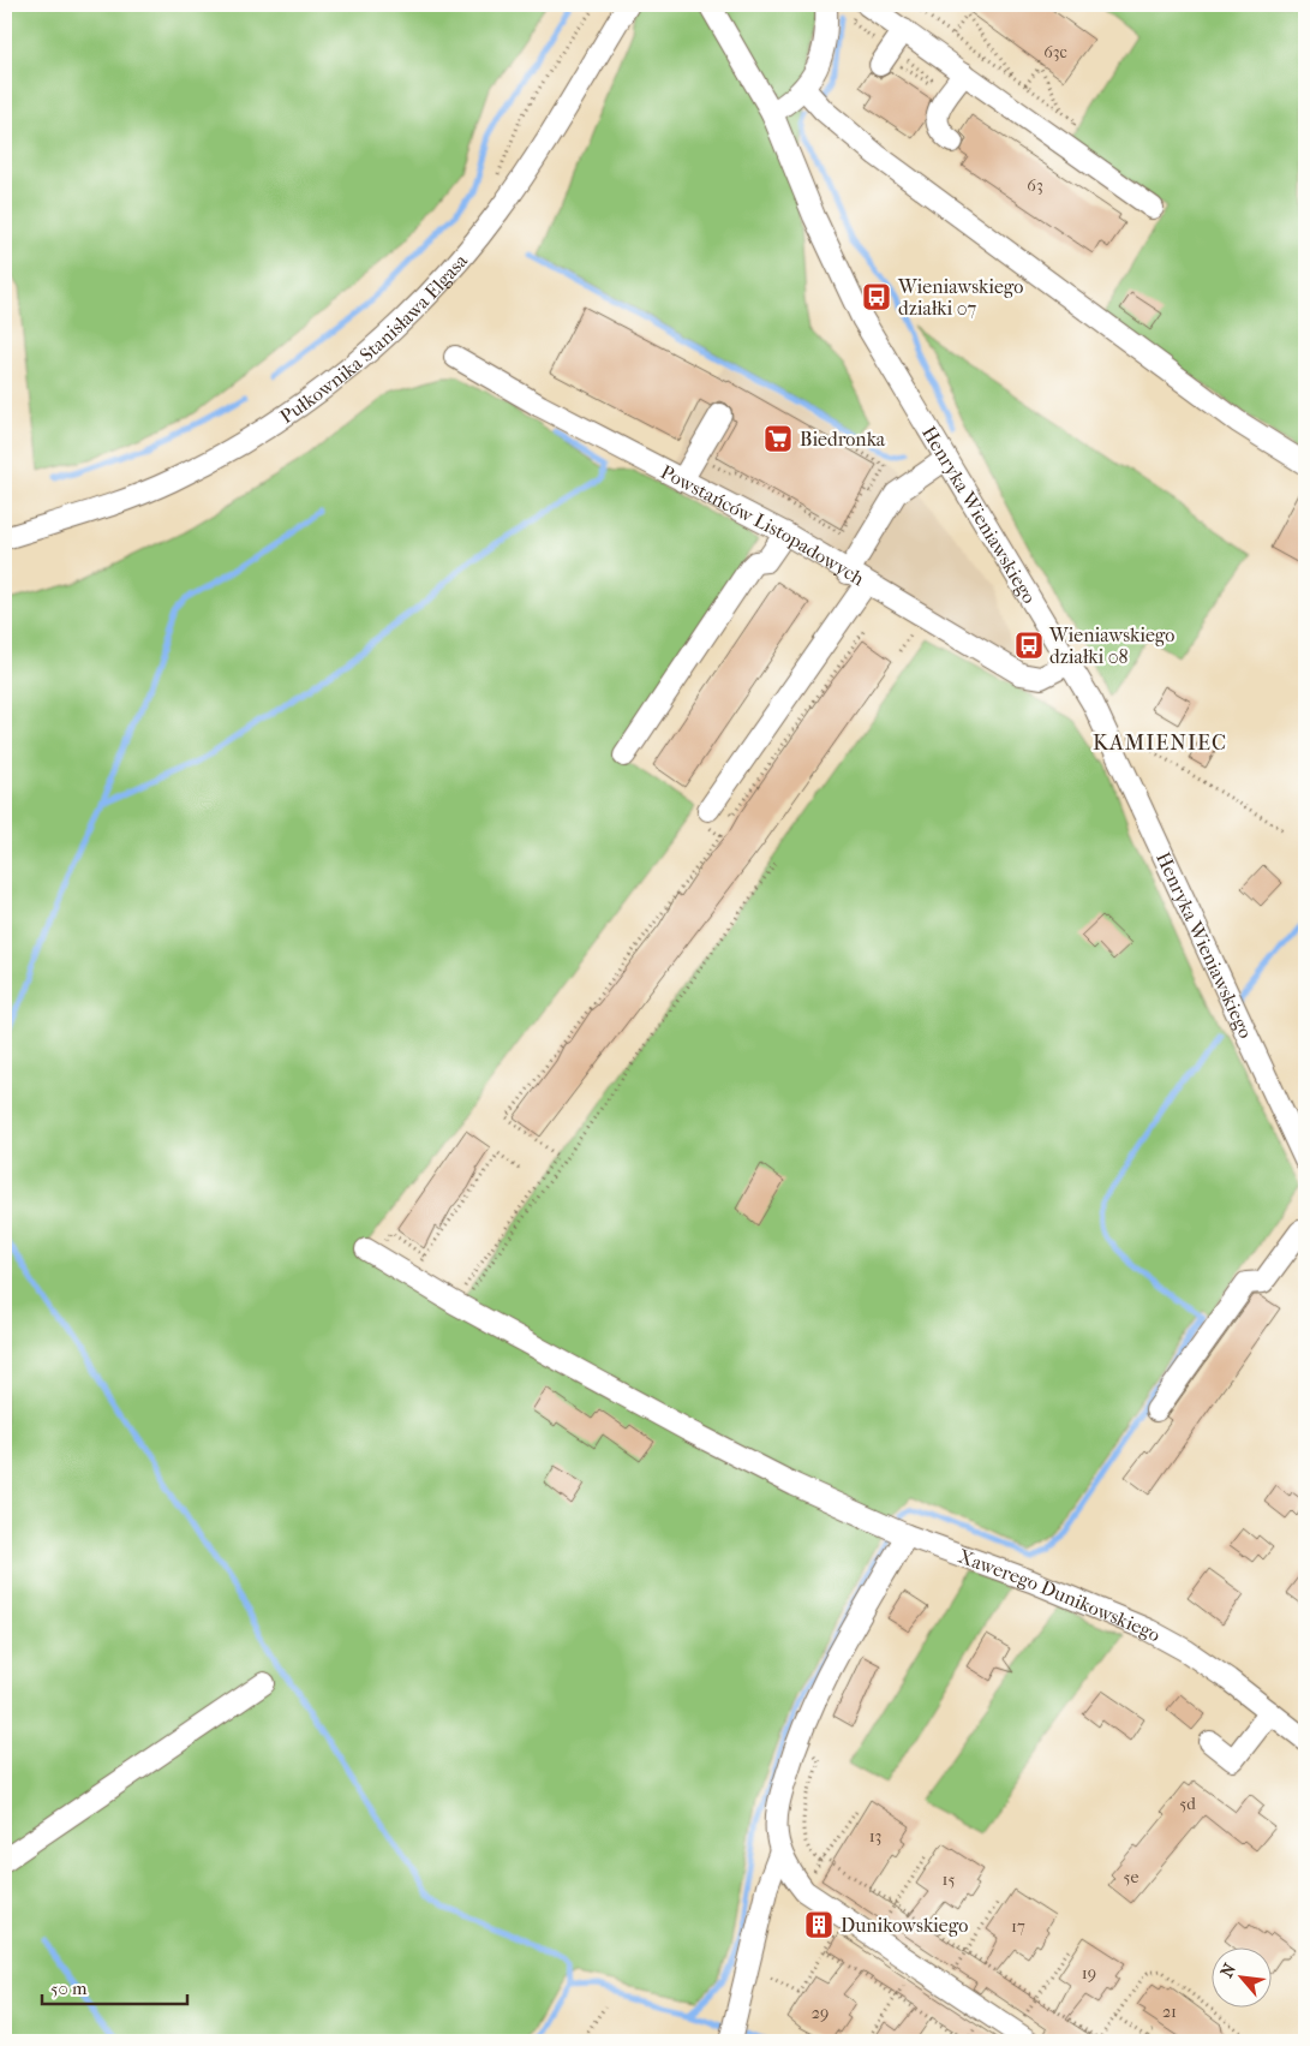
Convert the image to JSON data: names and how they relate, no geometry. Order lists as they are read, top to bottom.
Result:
{
  "streets": {
    "street": [
      "Pułkownika Stanisława Elgasa",
      "Henryka Wieniawskiego",
      "Powstańców Listopadowych",
      "Xawerego Dunikowskiego"
    ]
  },
  "crossings": [
    ["Henryka Wieniawskiego", "Powstańców Listopadowych"]
  ],
  "districts": ["KAMIENIEC"],
  "places": {
    "bus stop": ["Wieniawskiego działki 07", "Wieniawskiego działki 08"],
    "supermarket": ["Biedronka"],
    "building": ["Dunikowskiego"]
  },
  "house_numbers": [
    "63c",
    "63",
    "5d",
    "13",
    "5e",
    "15",
    "17",
    "19",
    "21",
    "29"
  ],
  "scale_bar": "50 m",
  "north": "top left"
}
